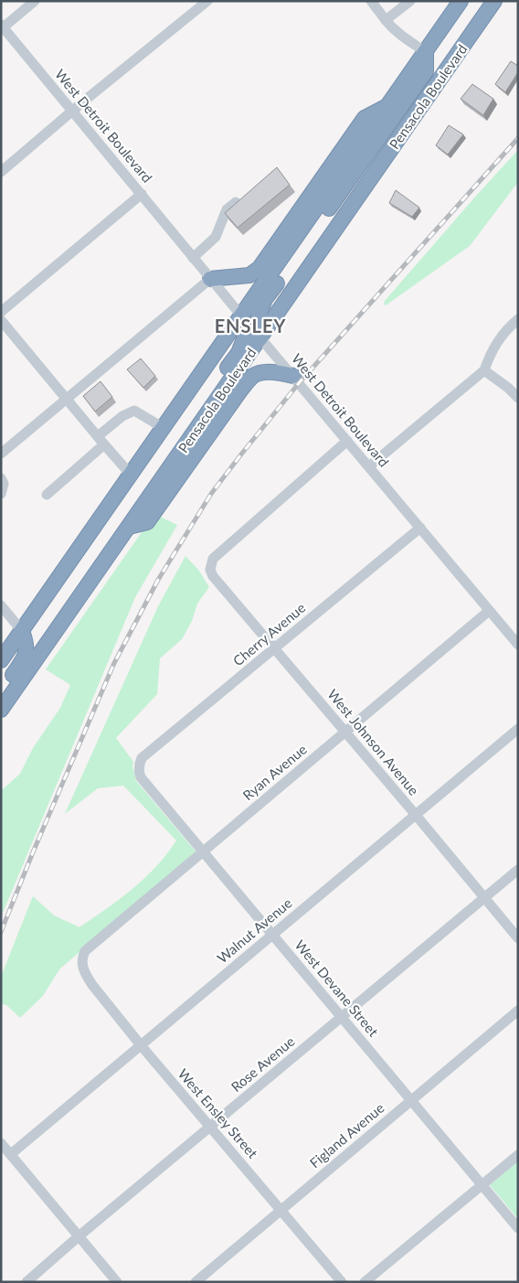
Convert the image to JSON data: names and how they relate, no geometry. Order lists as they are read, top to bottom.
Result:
{
  "streets": {
    "highway": ["Pensacola Boulevard"],
    "street": [
      "West Detroit Boulevard",
      "Cherry Avenue",
      "West Johnson Avenue",
      "Ryan Avenue",
      "Walnut Avenue",
      "West Devane Street",
      "Rose Avenue",
      "West Ensley Street",
      "Figland Avenue"
    ]
  },
  "crossings": [
    ["Pensacola Boulevard", "West Detroit Boulevard"],
    ["West Detroit Boulevard", "Cherry Avenue"],
    ["West Detroit Boulevard", "West Johnson Avenue"],
    ["West Detroit Boulevard", "Ryan Avenue"],
    ["Cherry Avenue", "West Johnson Avenue"],
    ["Cherry Avenue", "West Devane Street"],
    ["West Johnson Avenue", "Ryan Avenue"],
    ["West Johnson Avenue", "Walnut Avenue"],
    ["West Johnson Avenue", "Rose Avenue"],
    ["Ryan Avenue", "West Devane Street"],
    ["Ryan Avenue", "West Ensley Street"],
    ["Walnut Avenue", "West Devane Street"],
    ["Walnut Avenue", "West Ensley Street"],
    ["West Devane Street", "Rose Avenue"],
    ["West Devane Street", "Figland Avenue"],
    ["Rose Avenue", "West Ensley Street"],
    ["West Ensley Street", "Figland Avenue"]
  ],
  "districts": ["ENSLEY"]
}
